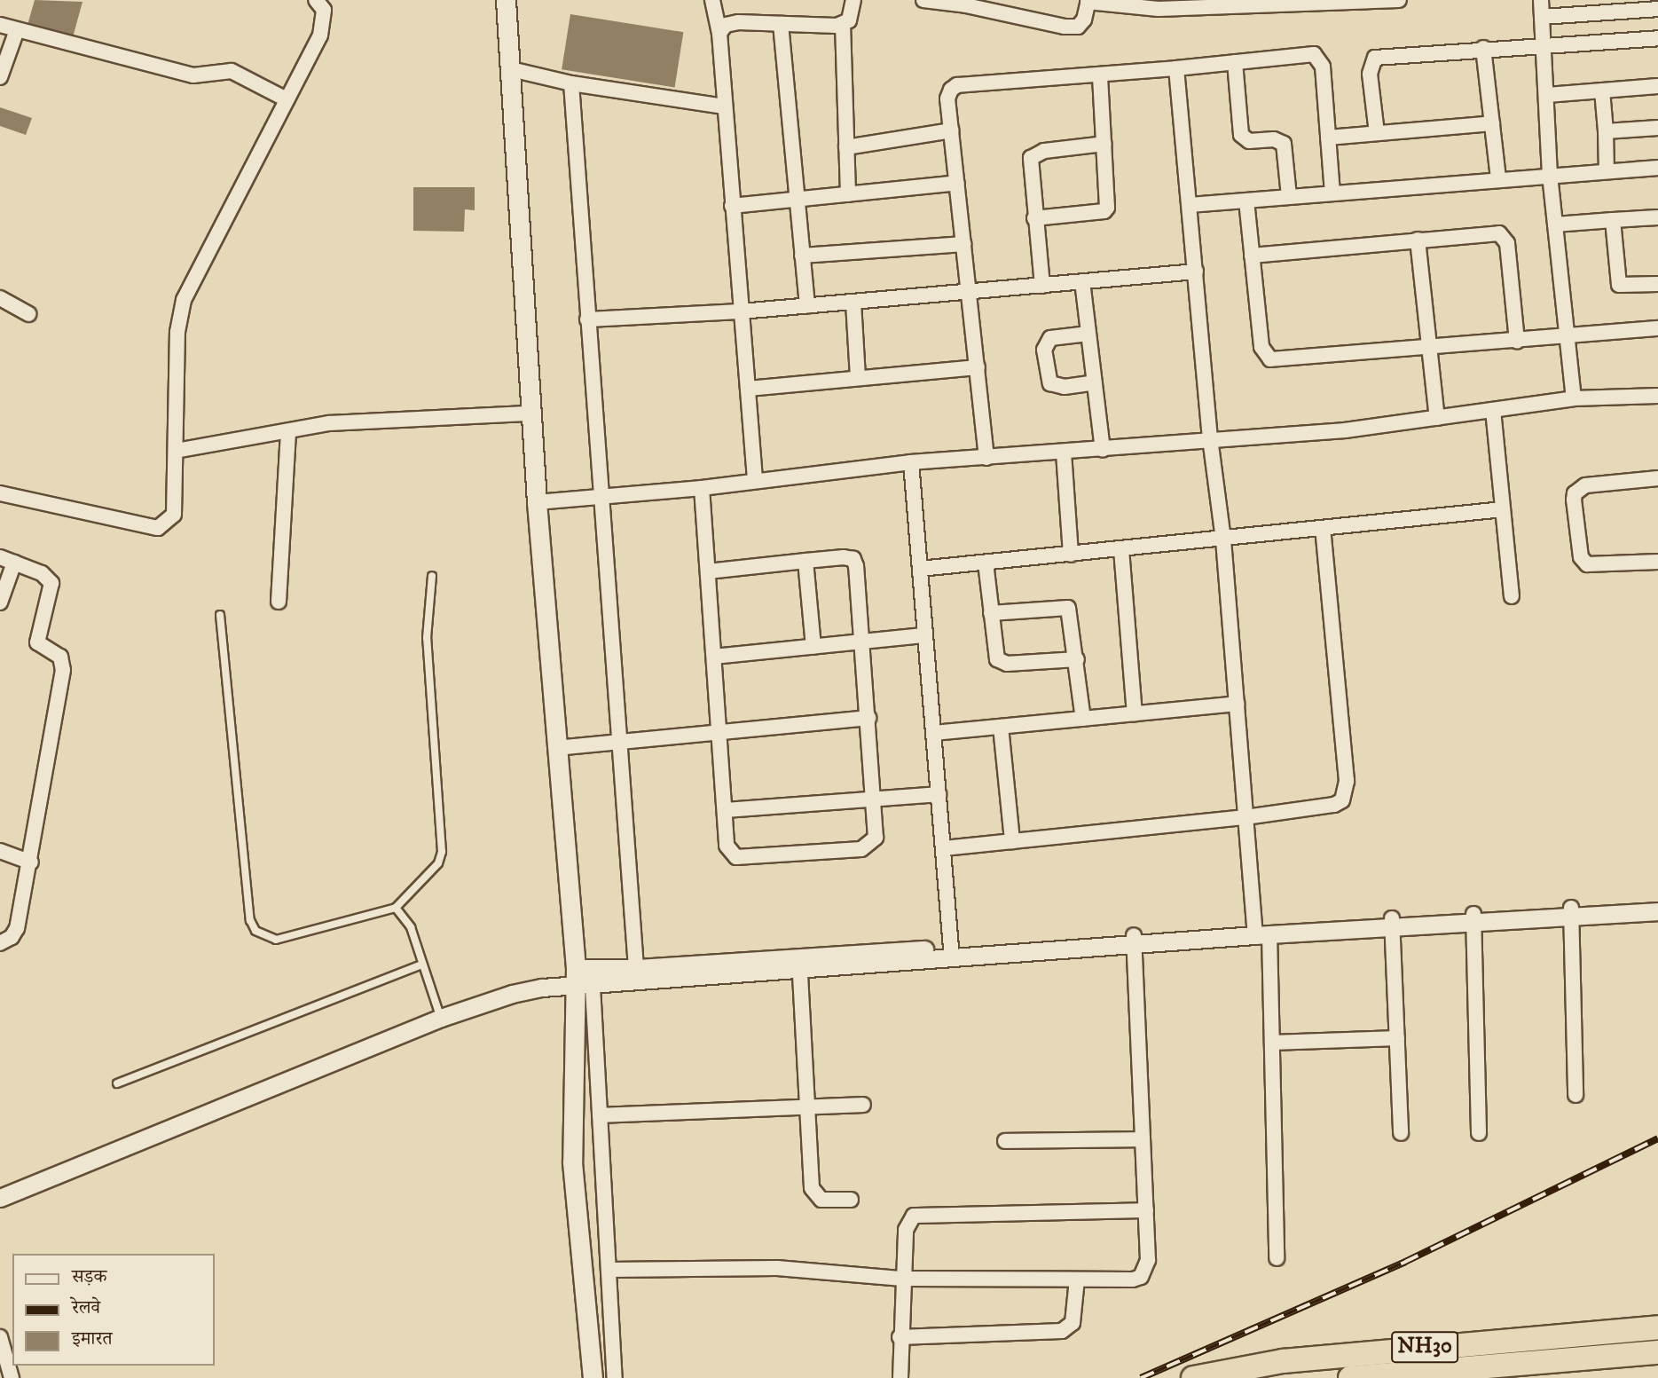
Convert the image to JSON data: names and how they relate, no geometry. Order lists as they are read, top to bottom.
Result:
{
  "streets": {
    "highway": ["NH30"]
  },
  "legend": ["सड़क", "रेलवे", "इमारत"]
}
